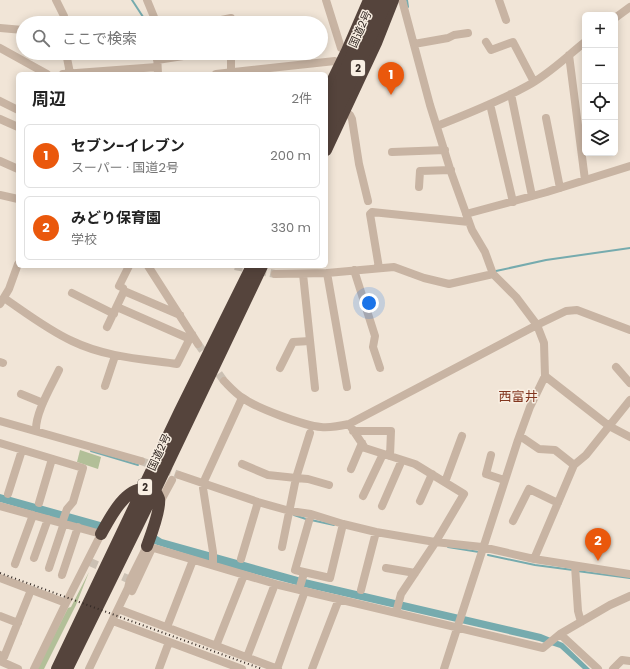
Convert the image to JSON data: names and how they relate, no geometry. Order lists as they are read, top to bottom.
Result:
{
  "streets": {
    "highway": ["国道2号", "2"]
  },
  "districts": ["西富井"],
  "page": {
    "map_buttons": ["+", "−"],
    "search": "ここで検索",
    "pins": ["1", "2"],
    "heading": ["周辺", "2件"],
    "list": [
      {
        "mark": "1",
        "name": "セブン-イレブン",
        "note": "スーパー · 国道2号",
        "value": "200 m"
      },
      {
        "mark": "2",
        "name": "みどり保育園",
        "note": "学校",
        "value": "330 m"
      }
    ]
  }
}
